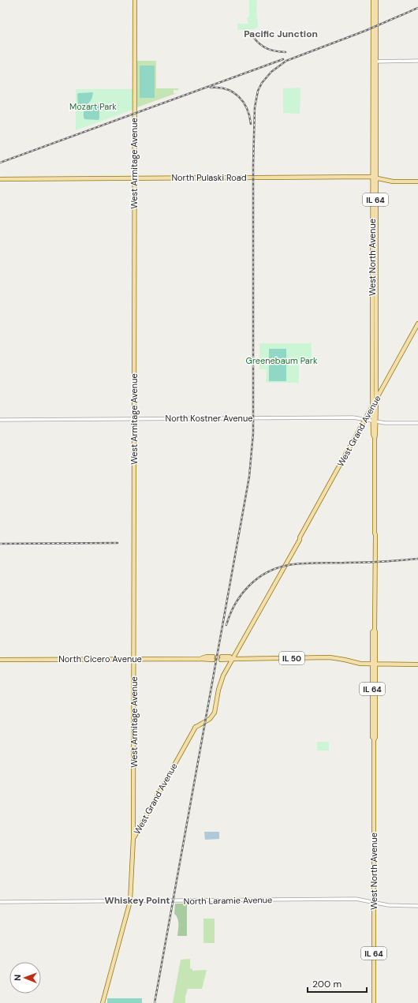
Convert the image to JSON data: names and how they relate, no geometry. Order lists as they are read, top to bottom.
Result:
{
  "streets": {
    "main road": [
      "West Armitage Avenue",
      "North Pulaski Road",
      "IL 64",
      "West North Avenue",
      "West Grand Avenue",
      "IL 50",
      "North Cicero Avenue"
    ],
    "street": ["North Kostner Avenue", "North Laramie Avenue"]
  },
  "crossings": [
    ["West Armitage Avenue", "North Pulaski Road"],
    ["West Armitage Avenue", "North Kostner Avenue"],
    ["West Armitage Avenue", "West Grand Avenue"],
    ["West Armitage Avenue", "North Cicero Avenue"],
    ["North Pulaski Road", "West North Avenue"],
    ["West North Avenue", "North Kostner Avenue"],
    ["West North Avenue", "West Grand Avenue"],
    ["West North Avenue", "IL 50"],
    ["West North Avenue", "North Laramie Avenue"],
    ["North Kostner Avenue", "West Grand Avenue"],
    ["West Grand Avenue", "IL 50"],
    ["West Grand Avenue", "North Laramie Avenue"]
  ],
  "districts": ["Pacific Junction", "Whiskey Point"],
  "parks": ["Mozart Park", "Greenebaum Park"],
  "scale_bar": "200 m",
  "north": "left"
}
